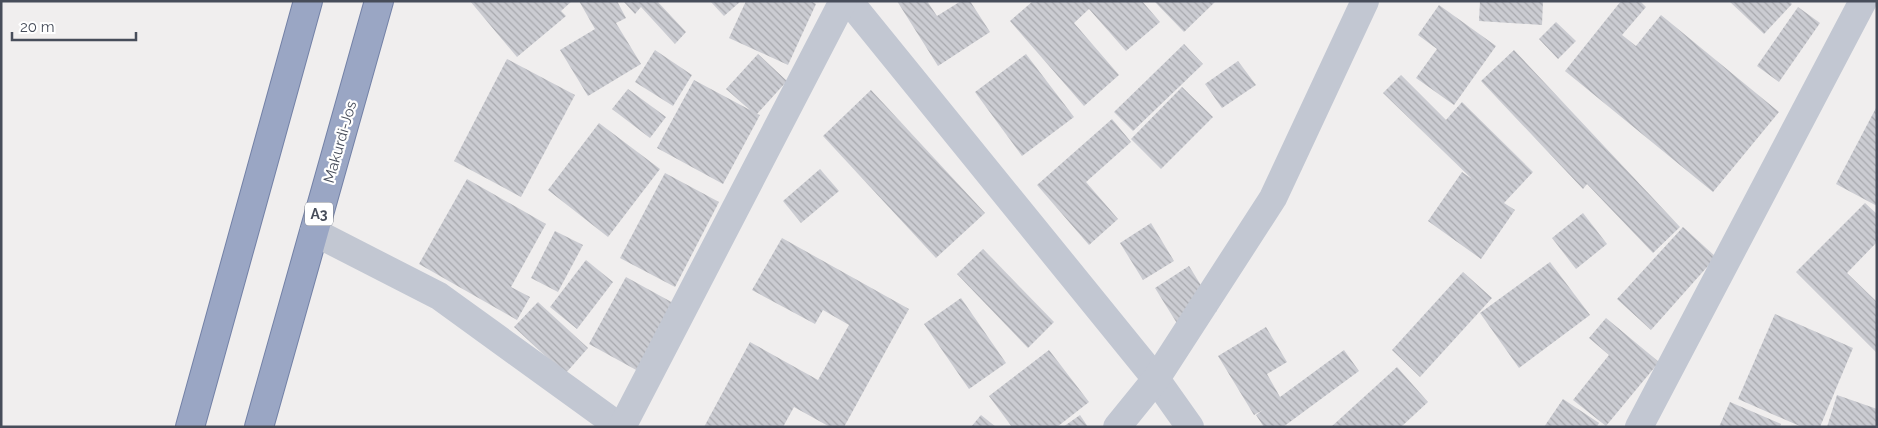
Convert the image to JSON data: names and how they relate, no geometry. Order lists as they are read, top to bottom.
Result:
{
  "streets": {
    "highway": ["Makurdi-Jos", "A3"]
  },
  "scale_bar": "20 m"
}
